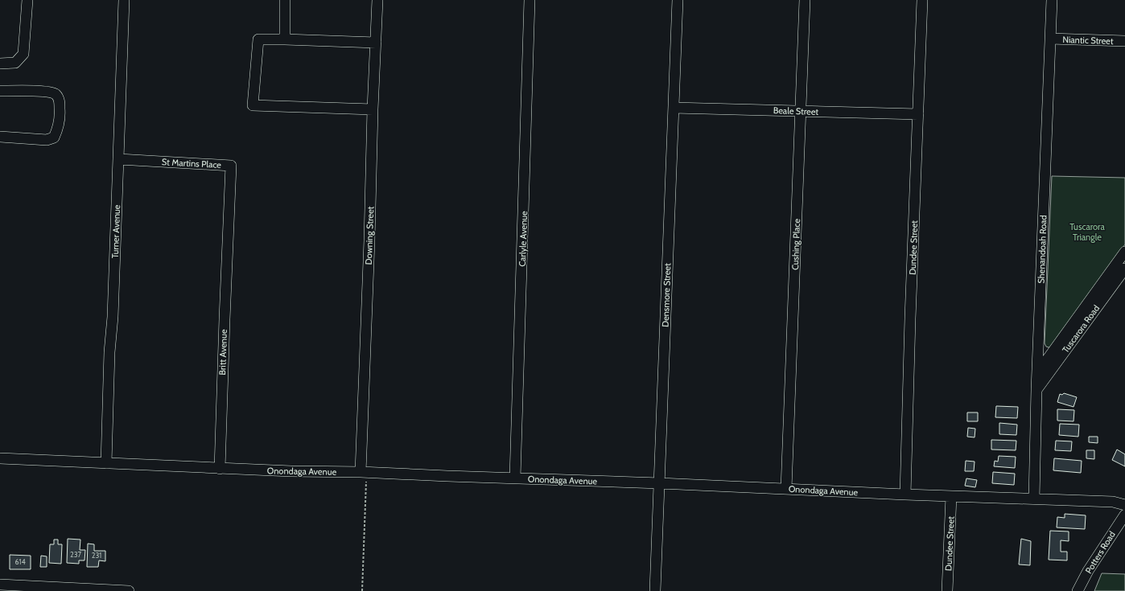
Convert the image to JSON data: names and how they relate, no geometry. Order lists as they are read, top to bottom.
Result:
{
  "streets": {
    "street": [
      "Niantic Street",
      "Beale Street",
      "St Martins Place",
      "Turner Avenue",
      "Downing Street",
      "Carlyle Avenue",
      "Cushing Place",
      "Dundee Street",
      "Shenandoah Road",
      "Densmore Street",
      "Tuscarora Road",
      "Britt Avenue",
      "Onondaga Avenue",
      "Potters Road"
    ]
  },
  "crossings": [
    ["Niantic Street", "Shenandoah Road"],
    ["Beale Street", "Cushing Place"],
    ["Beale Street", "Dundee Street"],
    ["Beale Street", "Densmore Street"],
    ["St Martins Place", "Turner Avenue"],
    ["St Martins Place", "Britt Avenue"],
    ["Turner Avenue", "Onondaga Avenue"],
    ["Downing Street", "Onondaga Avenue"],
    ["Carlyle Avenue", "Onondaga Avenue"],
    ["Cushing Place", "Onondaga Avenue"],
    ["Dundee Street", "Onondaga Avenue"],
    ["Shenandoah Road", "Tuscarora Road"],
    ["Shenandoah Road", "Onondaga Avenue"],
    ["Densmore Street", "Onondaga Avenue"],
    ["Britt Avenue", "Onondaga Avenue"]
  ],
  "parks": ["Tuscarora Triangle"],
  "house_numbers": ["237", "231", "614"]
}
